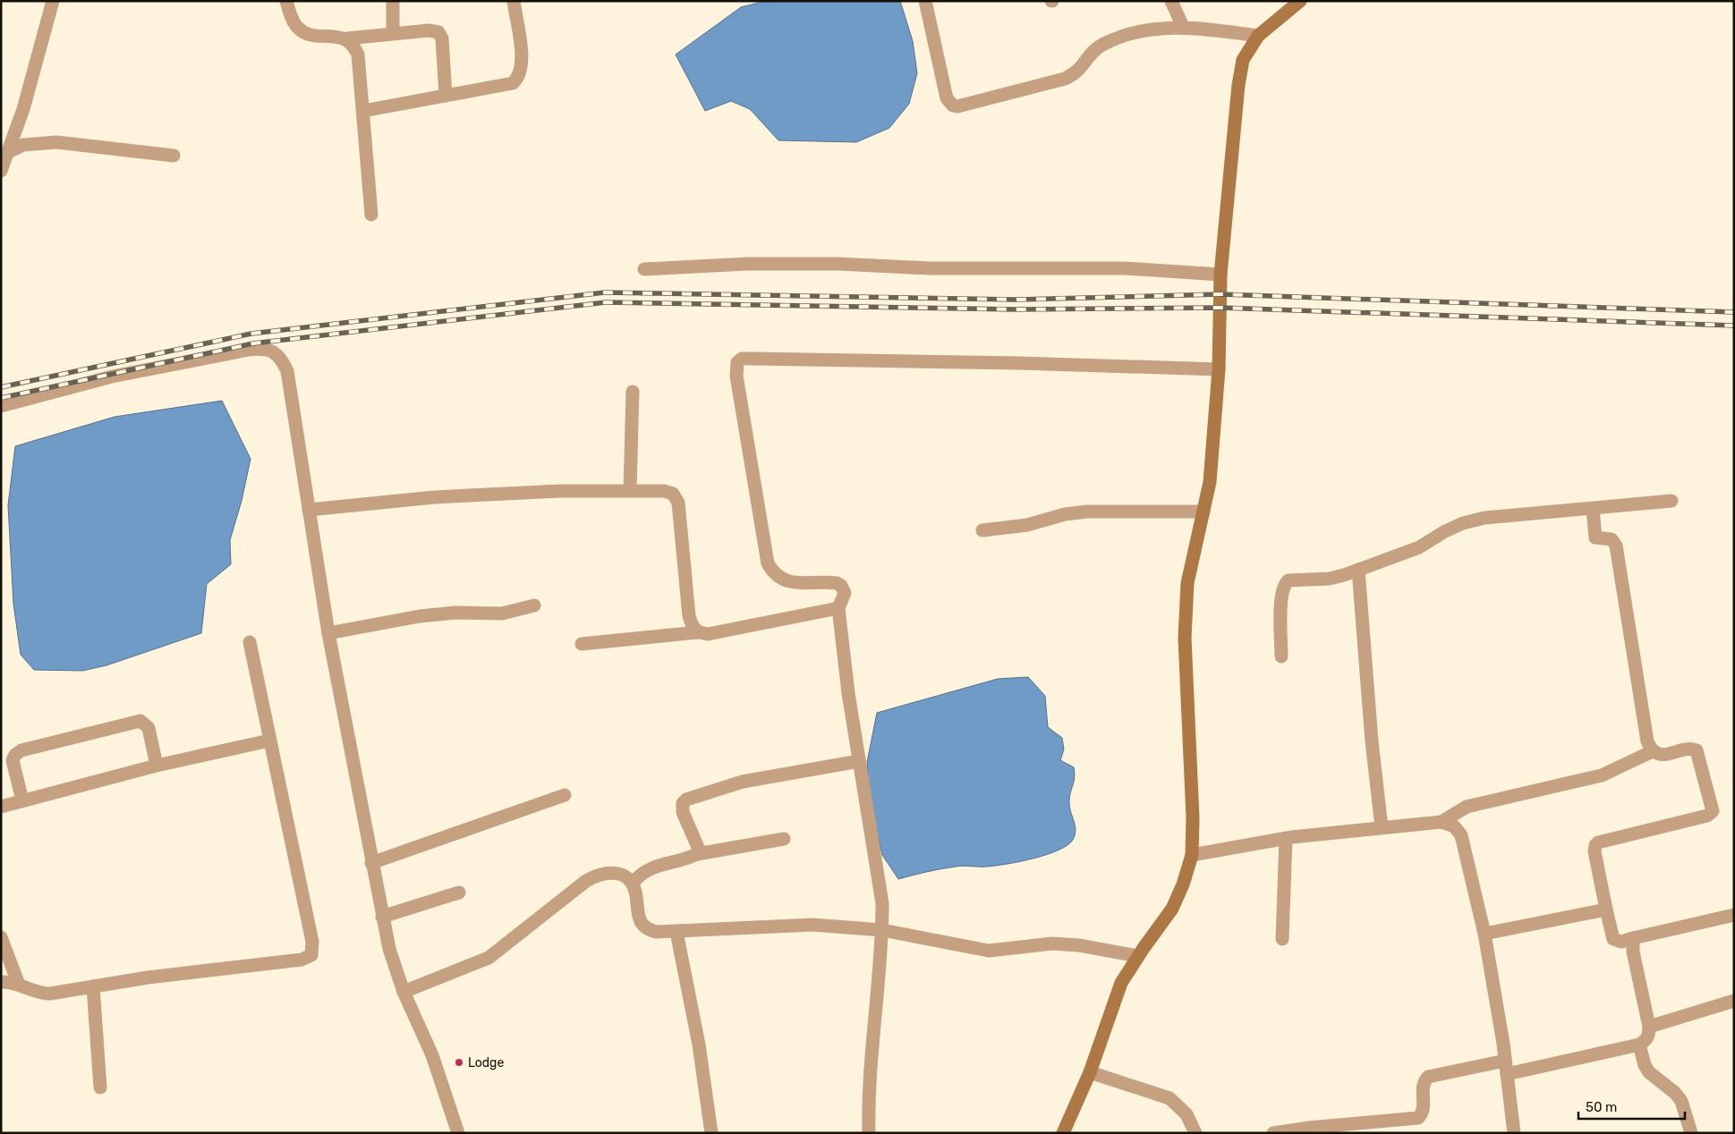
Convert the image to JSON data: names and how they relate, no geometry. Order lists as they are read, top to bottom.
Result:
{
  "places": ["Lodge"],
  "scale_bar": "50 m"
}
